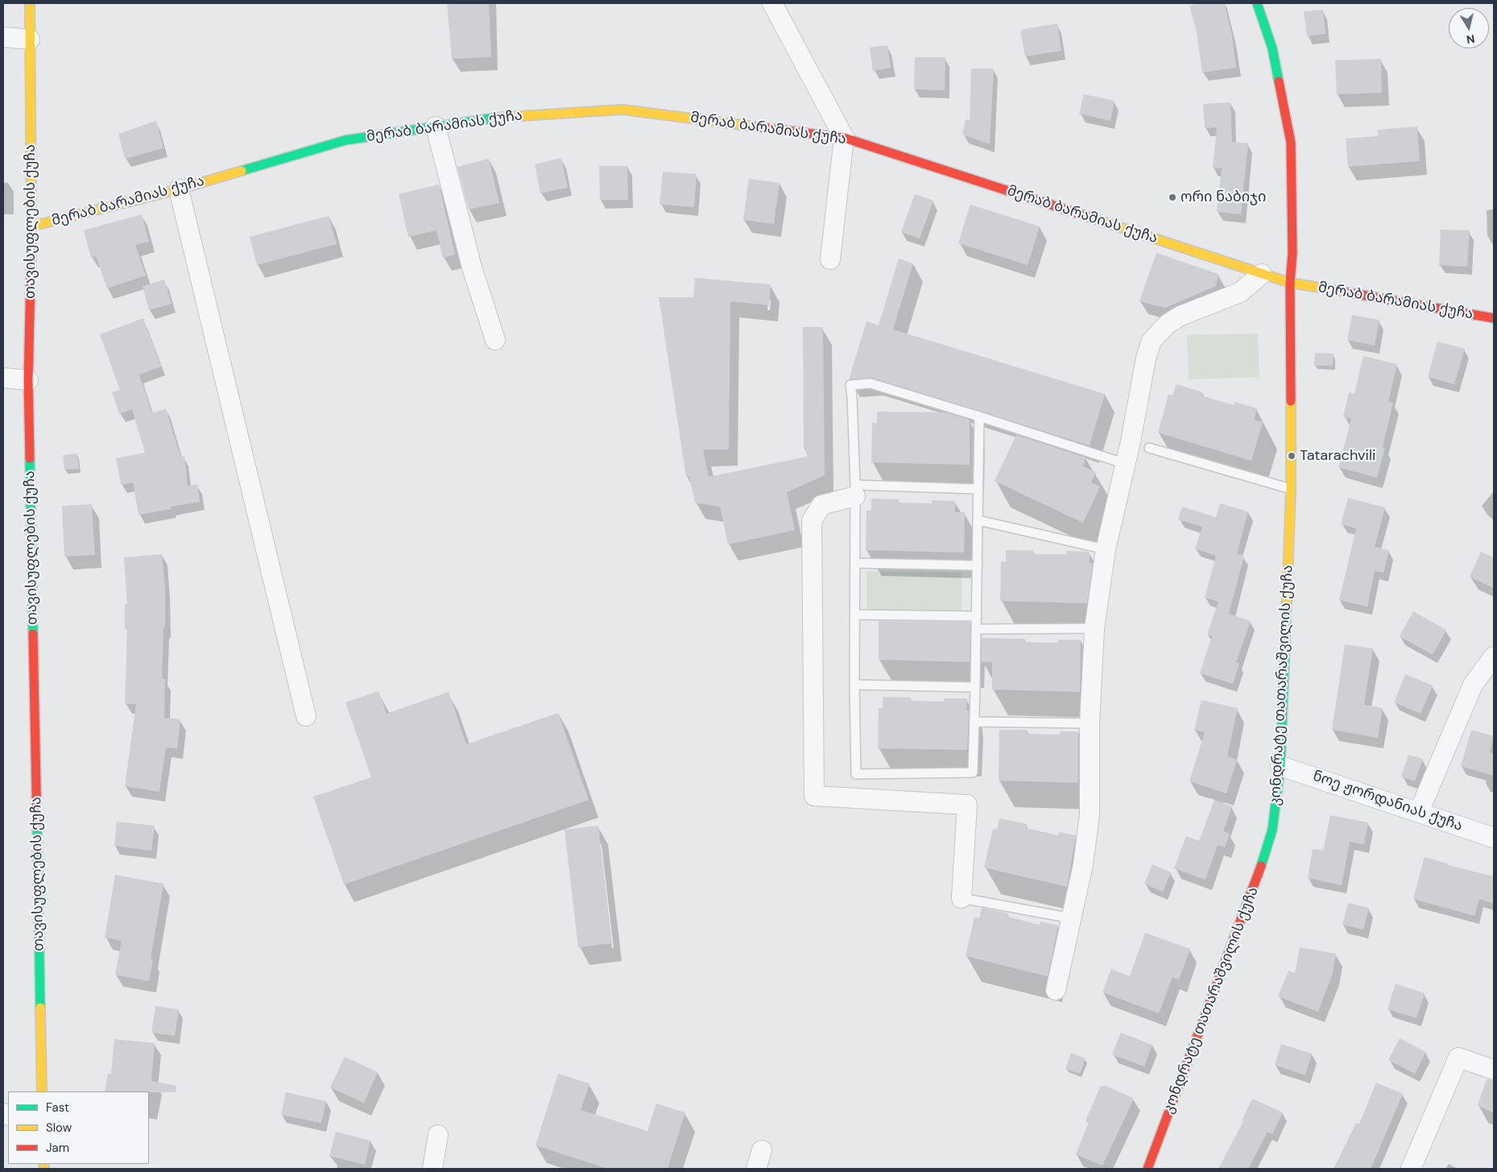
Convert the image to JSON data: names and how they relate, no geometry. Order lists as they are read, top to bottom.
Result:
{
  "streets": {
    "main road": ["მერაბ ბარამიას ქუჩა", "თავისუფლების ქუჩა", "კონდრატე თათარაშვილის ქუჩა"],
    "street": ["ნოე ჟორდანიას ქუჩა"]
  },
  "crossings": [
    ["მერაბ ბარამიას ქუჩა", "თავისუფლების ქუჩა"],
    ["მერაბ ბარამიას ქუჩა", "კონდრატე თათარაშვილის ქუჩა"],
    ["კონდრატე თათარაშვილის ქუჩა", "ნოე ჟორდანიას ქუჩა"]
  ],
  "places": ["ორი ნაბიჯი", "Tatarachvili"],
  "legend": ["Fast", "Slow", "Jam"],
  "north": "bottom"
}
